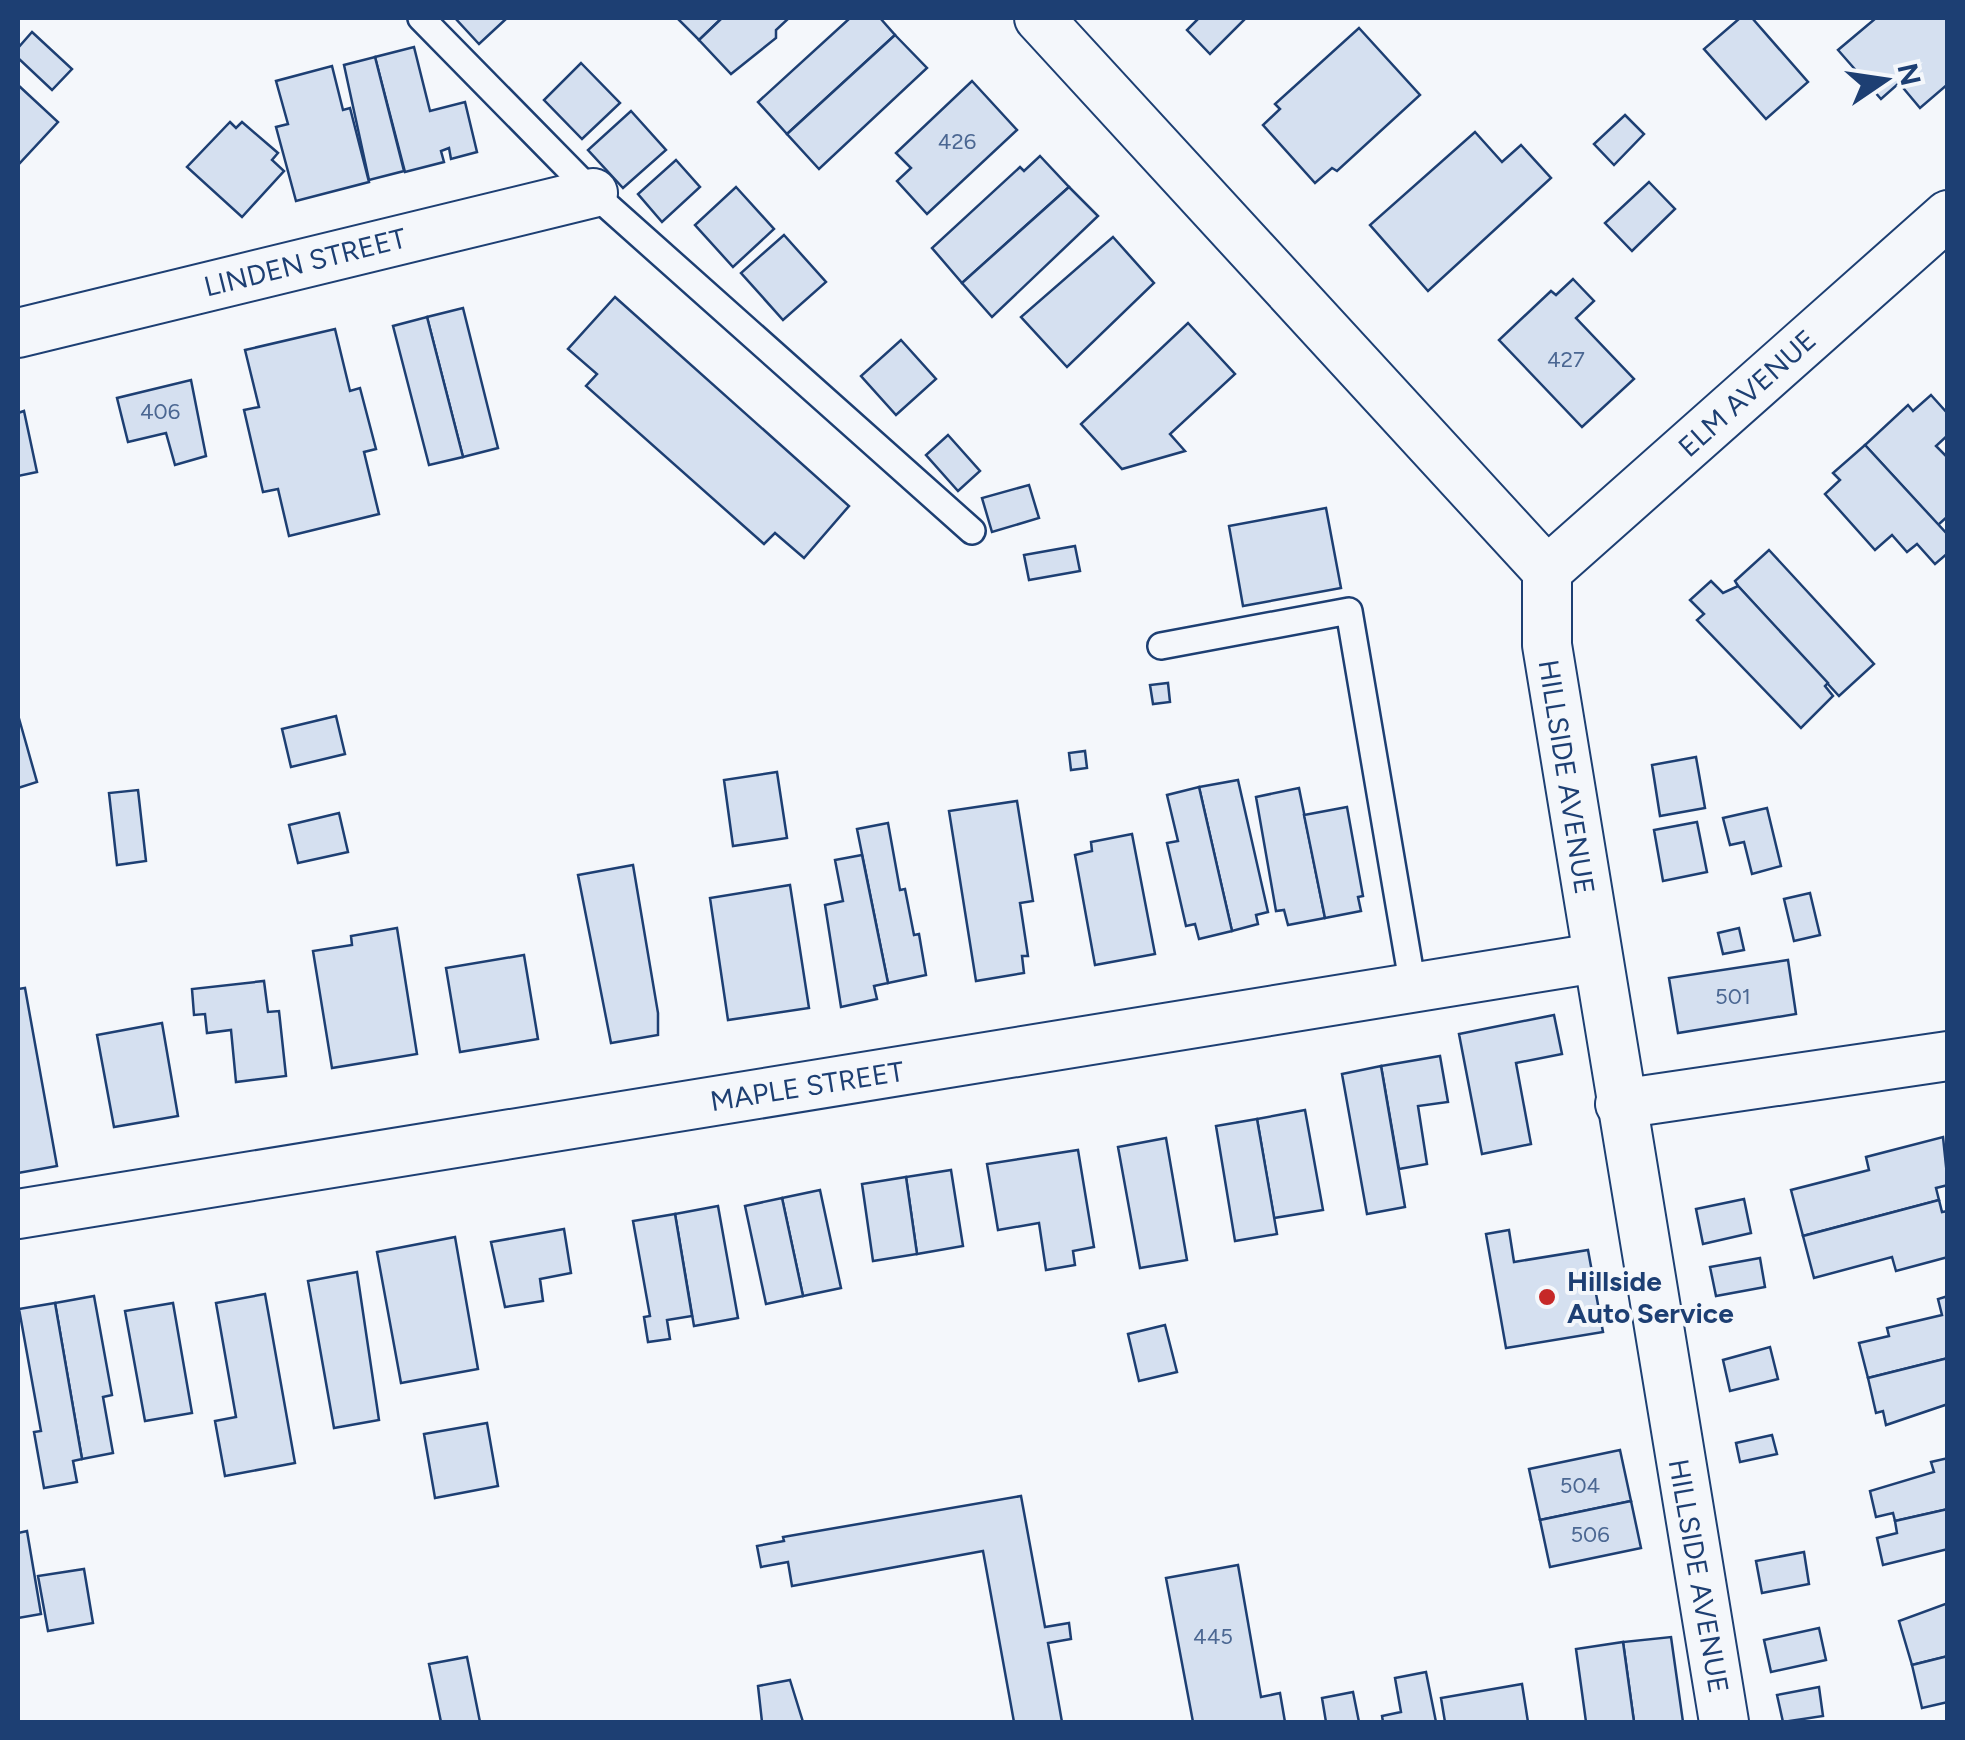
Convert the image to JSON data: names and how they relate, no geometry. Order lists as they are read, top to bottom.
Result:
{
  "streets": {
    "street": [
      "LINDEN STREET",
      "ELM AVENUE",
      "HILLSIDE AVENUE",
      "MAPLE STREET"
    ]
  },
  "crossings": [
    ["ELM AVENUE", "HILLSIDE AVENUE"],
    ["HILLSIDE AVENUE", "MAPLE STREET"]
  ],
  "places": ["Hillside Auto Service"],
  "house_numbers": [
    "426",
    "427",
    "406",
    "501",
    "504",
    "506",
    "445"
  ],
  "north": "right"
}
